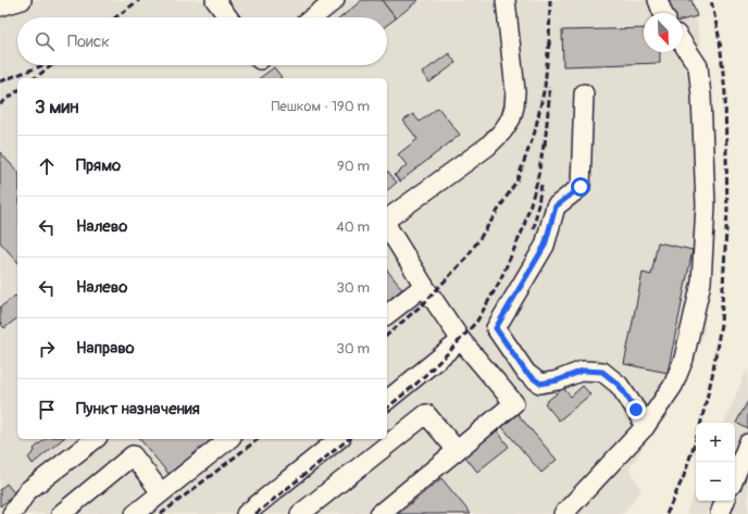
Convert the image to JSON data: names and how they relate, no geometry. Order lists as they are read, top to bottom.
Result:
{
  "north": "bottom right",
  "page": {
    "search": "Поиск",
    "heading": ["3 мин", "Пешком · 190 m"],
    "list": [
      ["Прямо", "90 m"],
      ["Налево", "40 m"],
      ["Налево", "30 m"],
      ["Направо", "30 m"],
      "Пункт назначения"
    ],
    "map_buttons": ["+", "−"]
  }
}
